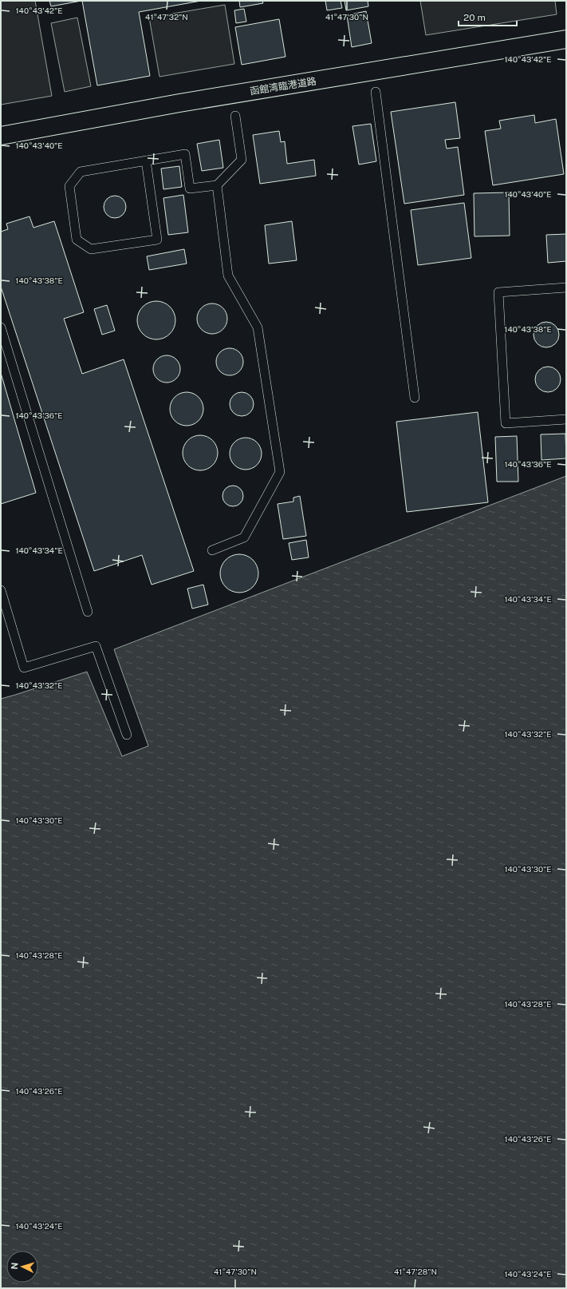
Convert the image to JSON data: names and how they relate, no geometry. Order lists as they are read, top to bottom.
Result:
{
  "streets": {
    "street": ["函館湾臨港道路"]
  },
  "scale_bar": "20 m",
  "north": "left",
  "coordinates": [
    "140°43'42\"E",
    "41°47'32\"N",
    "41°47'30\"N",
    "140°43'40\"E",
    "140°43'38\"E",
    "140°43'36\"E",
    "140°43'34\"E",
    "140°43'32\"E",
    "140°43'30\"E",
    "140°43'28\"E",
    "140°43'26\"E",
    "140°43'24\"E",
    "41°47'28\"N"
  ]
}
